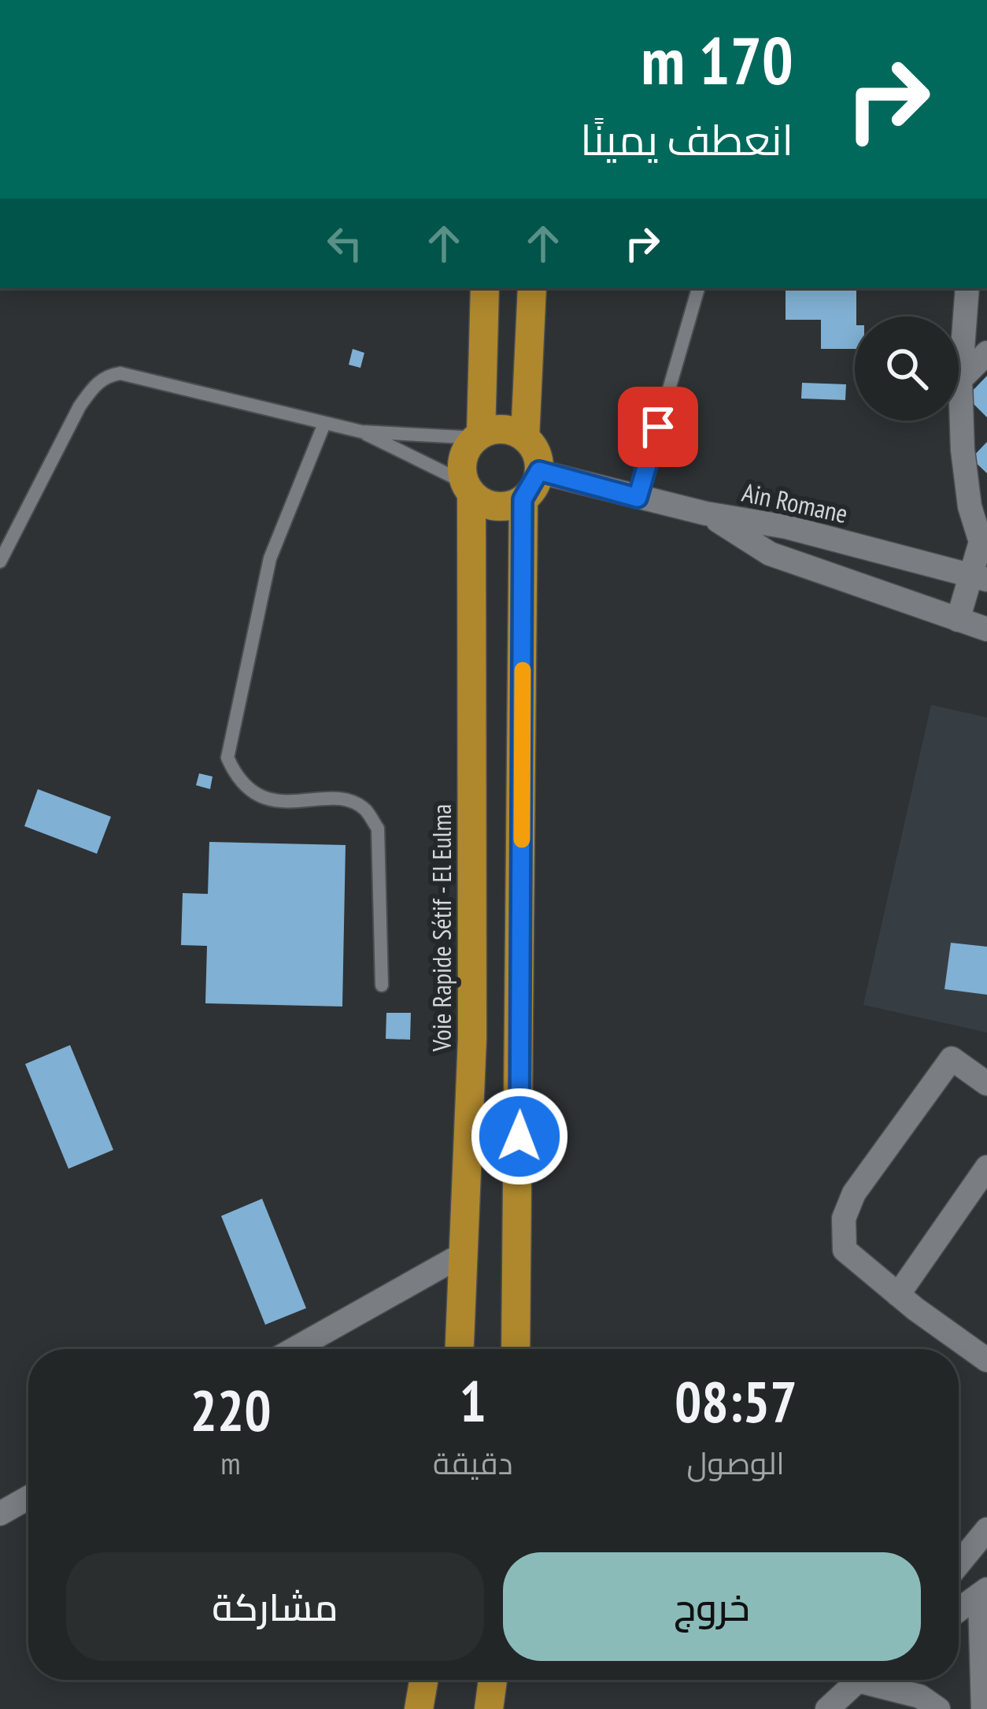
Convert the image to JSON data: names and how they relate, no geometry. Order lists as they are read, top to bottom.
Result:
{
  "streets": {
    "highway": ["Voie Rapide Sétif - El Eulma"],
    "street": ["Ain Romane"]
  },
  "page": {
    "turn": ["170 m", "انعطف يمينًا"],
    "eta": [
      "08:57",
      "الوصول",
      "1",
      "دقيقة",
      "220",
      "m"
    ],
    "buttons": ["خروج", "مشاركة"]
  }
}
